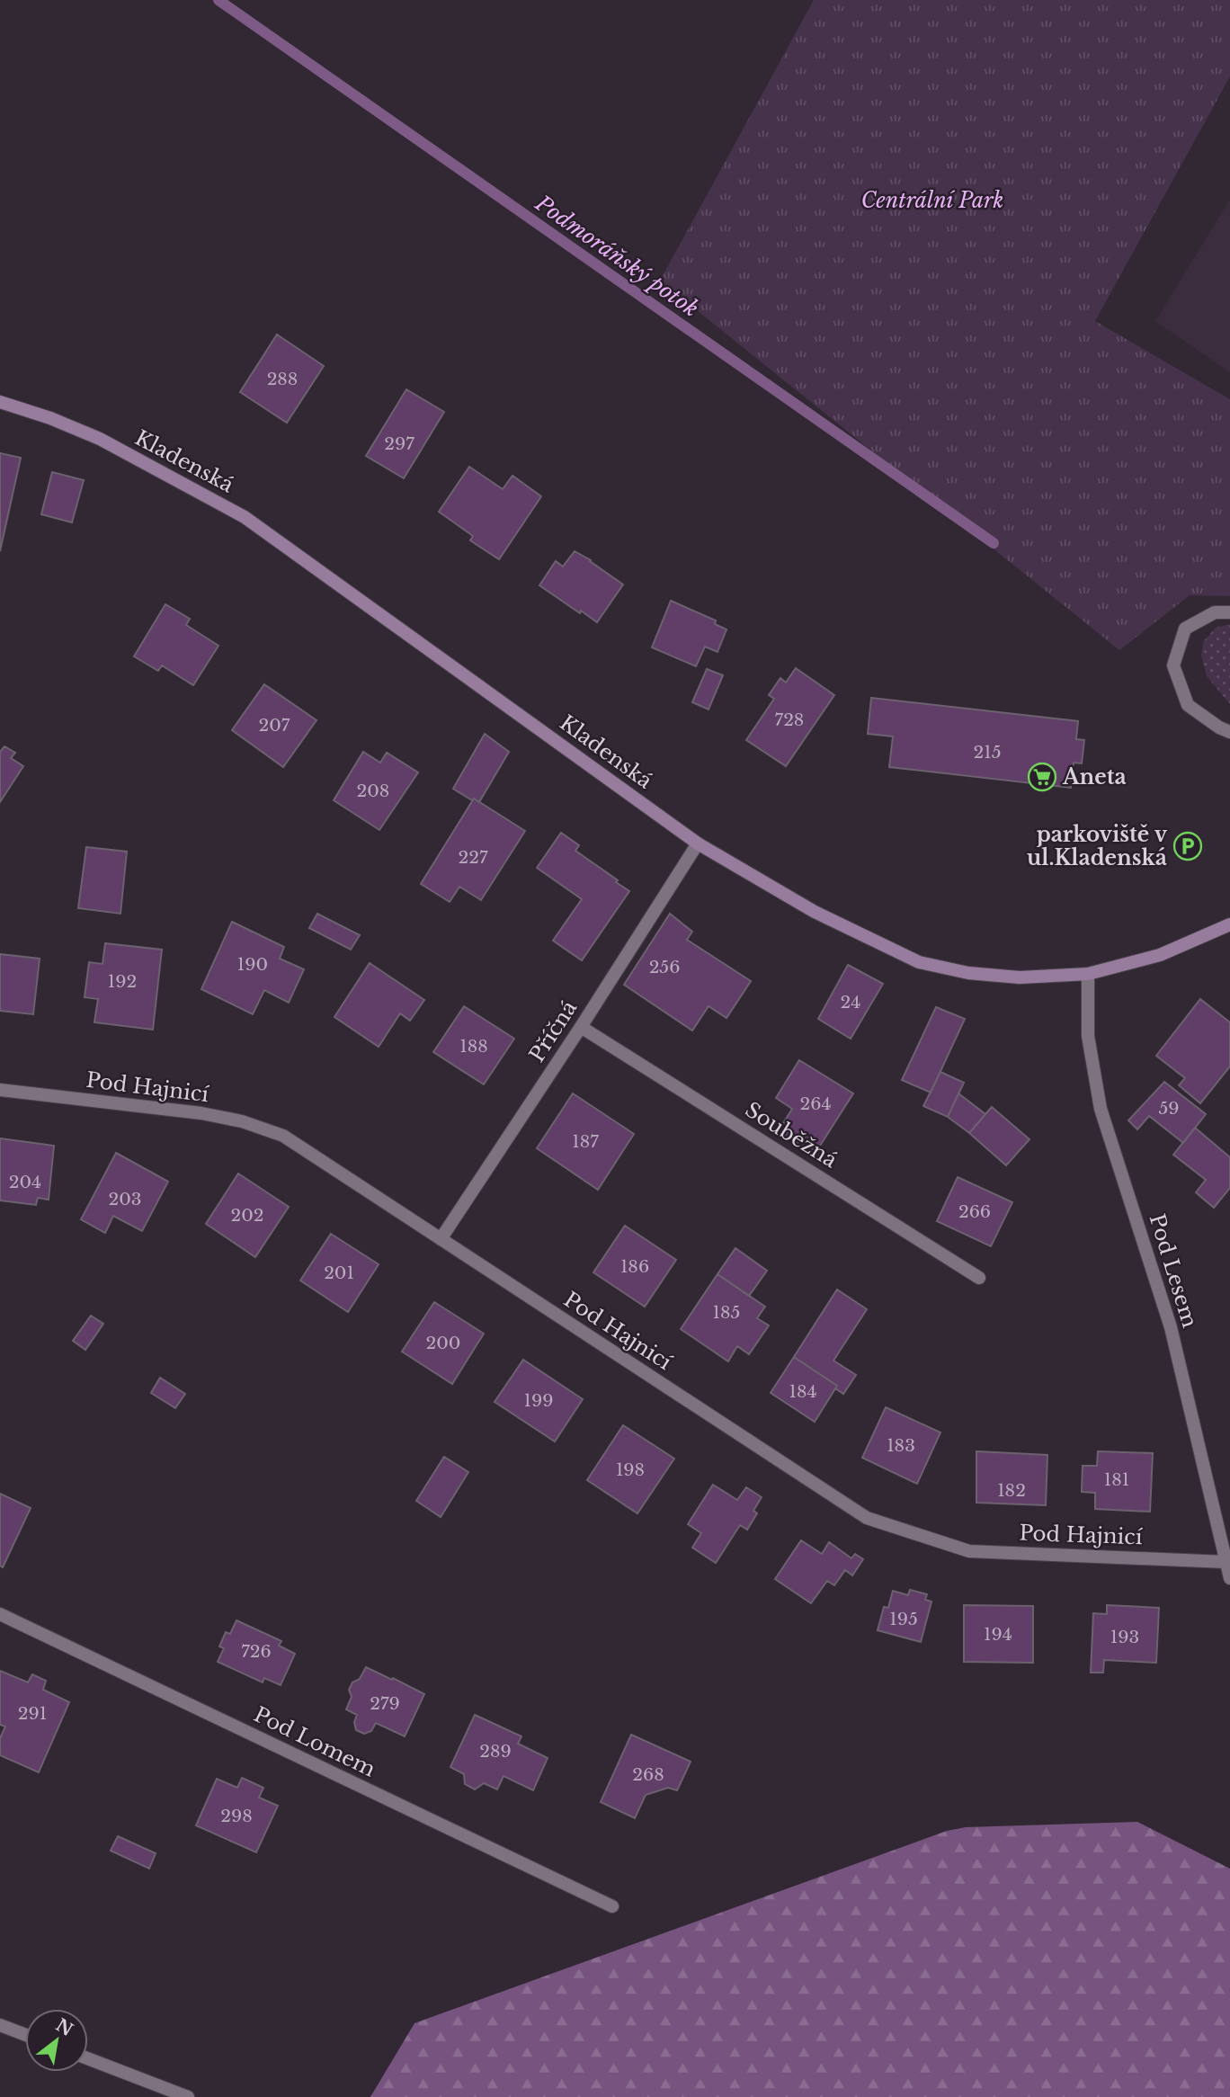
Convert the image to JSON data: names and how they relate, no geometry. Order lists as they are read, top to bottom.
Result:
{
  "streets": {
    "street": [
      "Kladenská",
      "Příčná",
      "Pod Hajnicí",
      "Souběžná",
      "Pod Lesem",
      "Pod Lomem"
    ]
  },
  "crossings": [
    ["Kladenská", "Příčná"],
    ["Kladenská", "Pod Lesem"],
    ["Příčná", "Pod Hajnicí"],
    ["Příčná", "Souběžná"],
    ["Pod Hajnicí", "Pod Lesem"]
  ],
  "water": ["Podmoráňský potok"],
  "parks": ["Centrální Park"],
  "places": {
    "supermarket": ["Aneta"],
    "parking": ["parkoviště v ul.Kladenská"]
  },
  "house_numbers": [
    "288",
    "297",
    "728",
    "207",
    "215",
    "208",
    "227",
    "190",
    "256",
    "192",
    "24",
    "188",
    "264",
    "59",
    "187",
    "204",
    "203",
    "266",
    "202",
    "186",
    "201",
    "185",
    "200",
    "184",
    "199",
    "183",
    "198",
    "181",
    "182",
    "195",
    "194",
    "193",
    "726",
    "279",
    "291",
    "289",
    "268",
    "298"
  ],
  "north": "top right"
}
